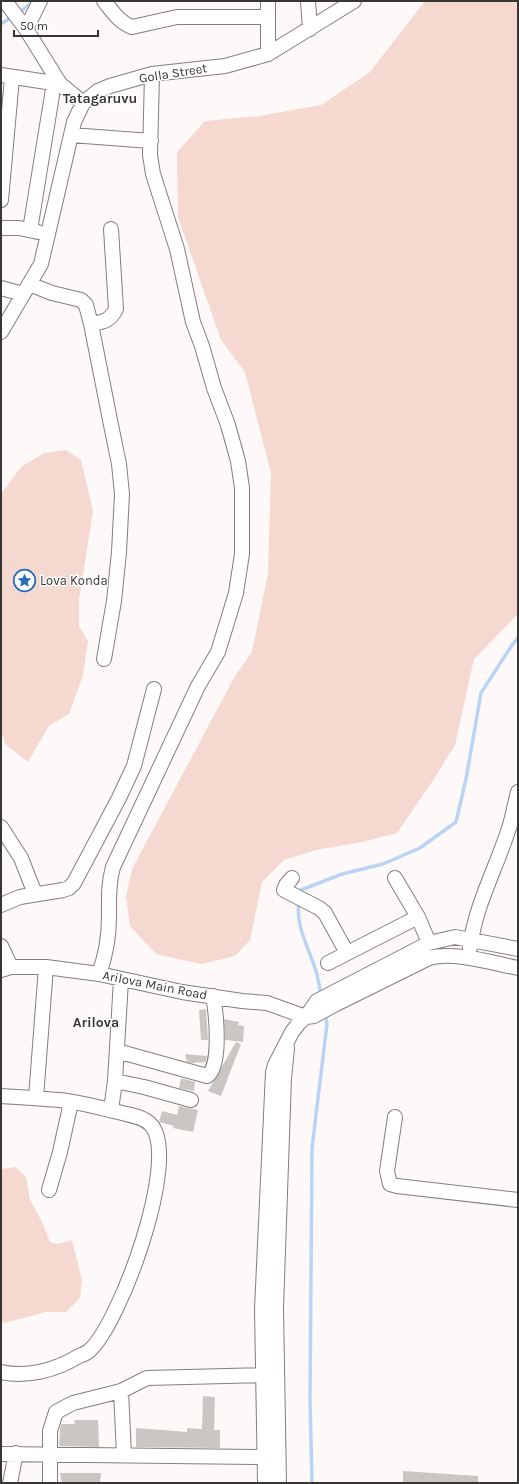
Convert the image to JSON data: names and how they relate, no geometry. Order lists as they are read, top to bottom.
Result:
{
  "streets": {
    "street": ["Golla Street", "Arilova Main Road"]
  },
  "districts": ["Tatagaruvu", "Arilova"],
  "places": {
    "place": ["Lova Konda"]
  },
  "scale_bar": "50 m"
}
